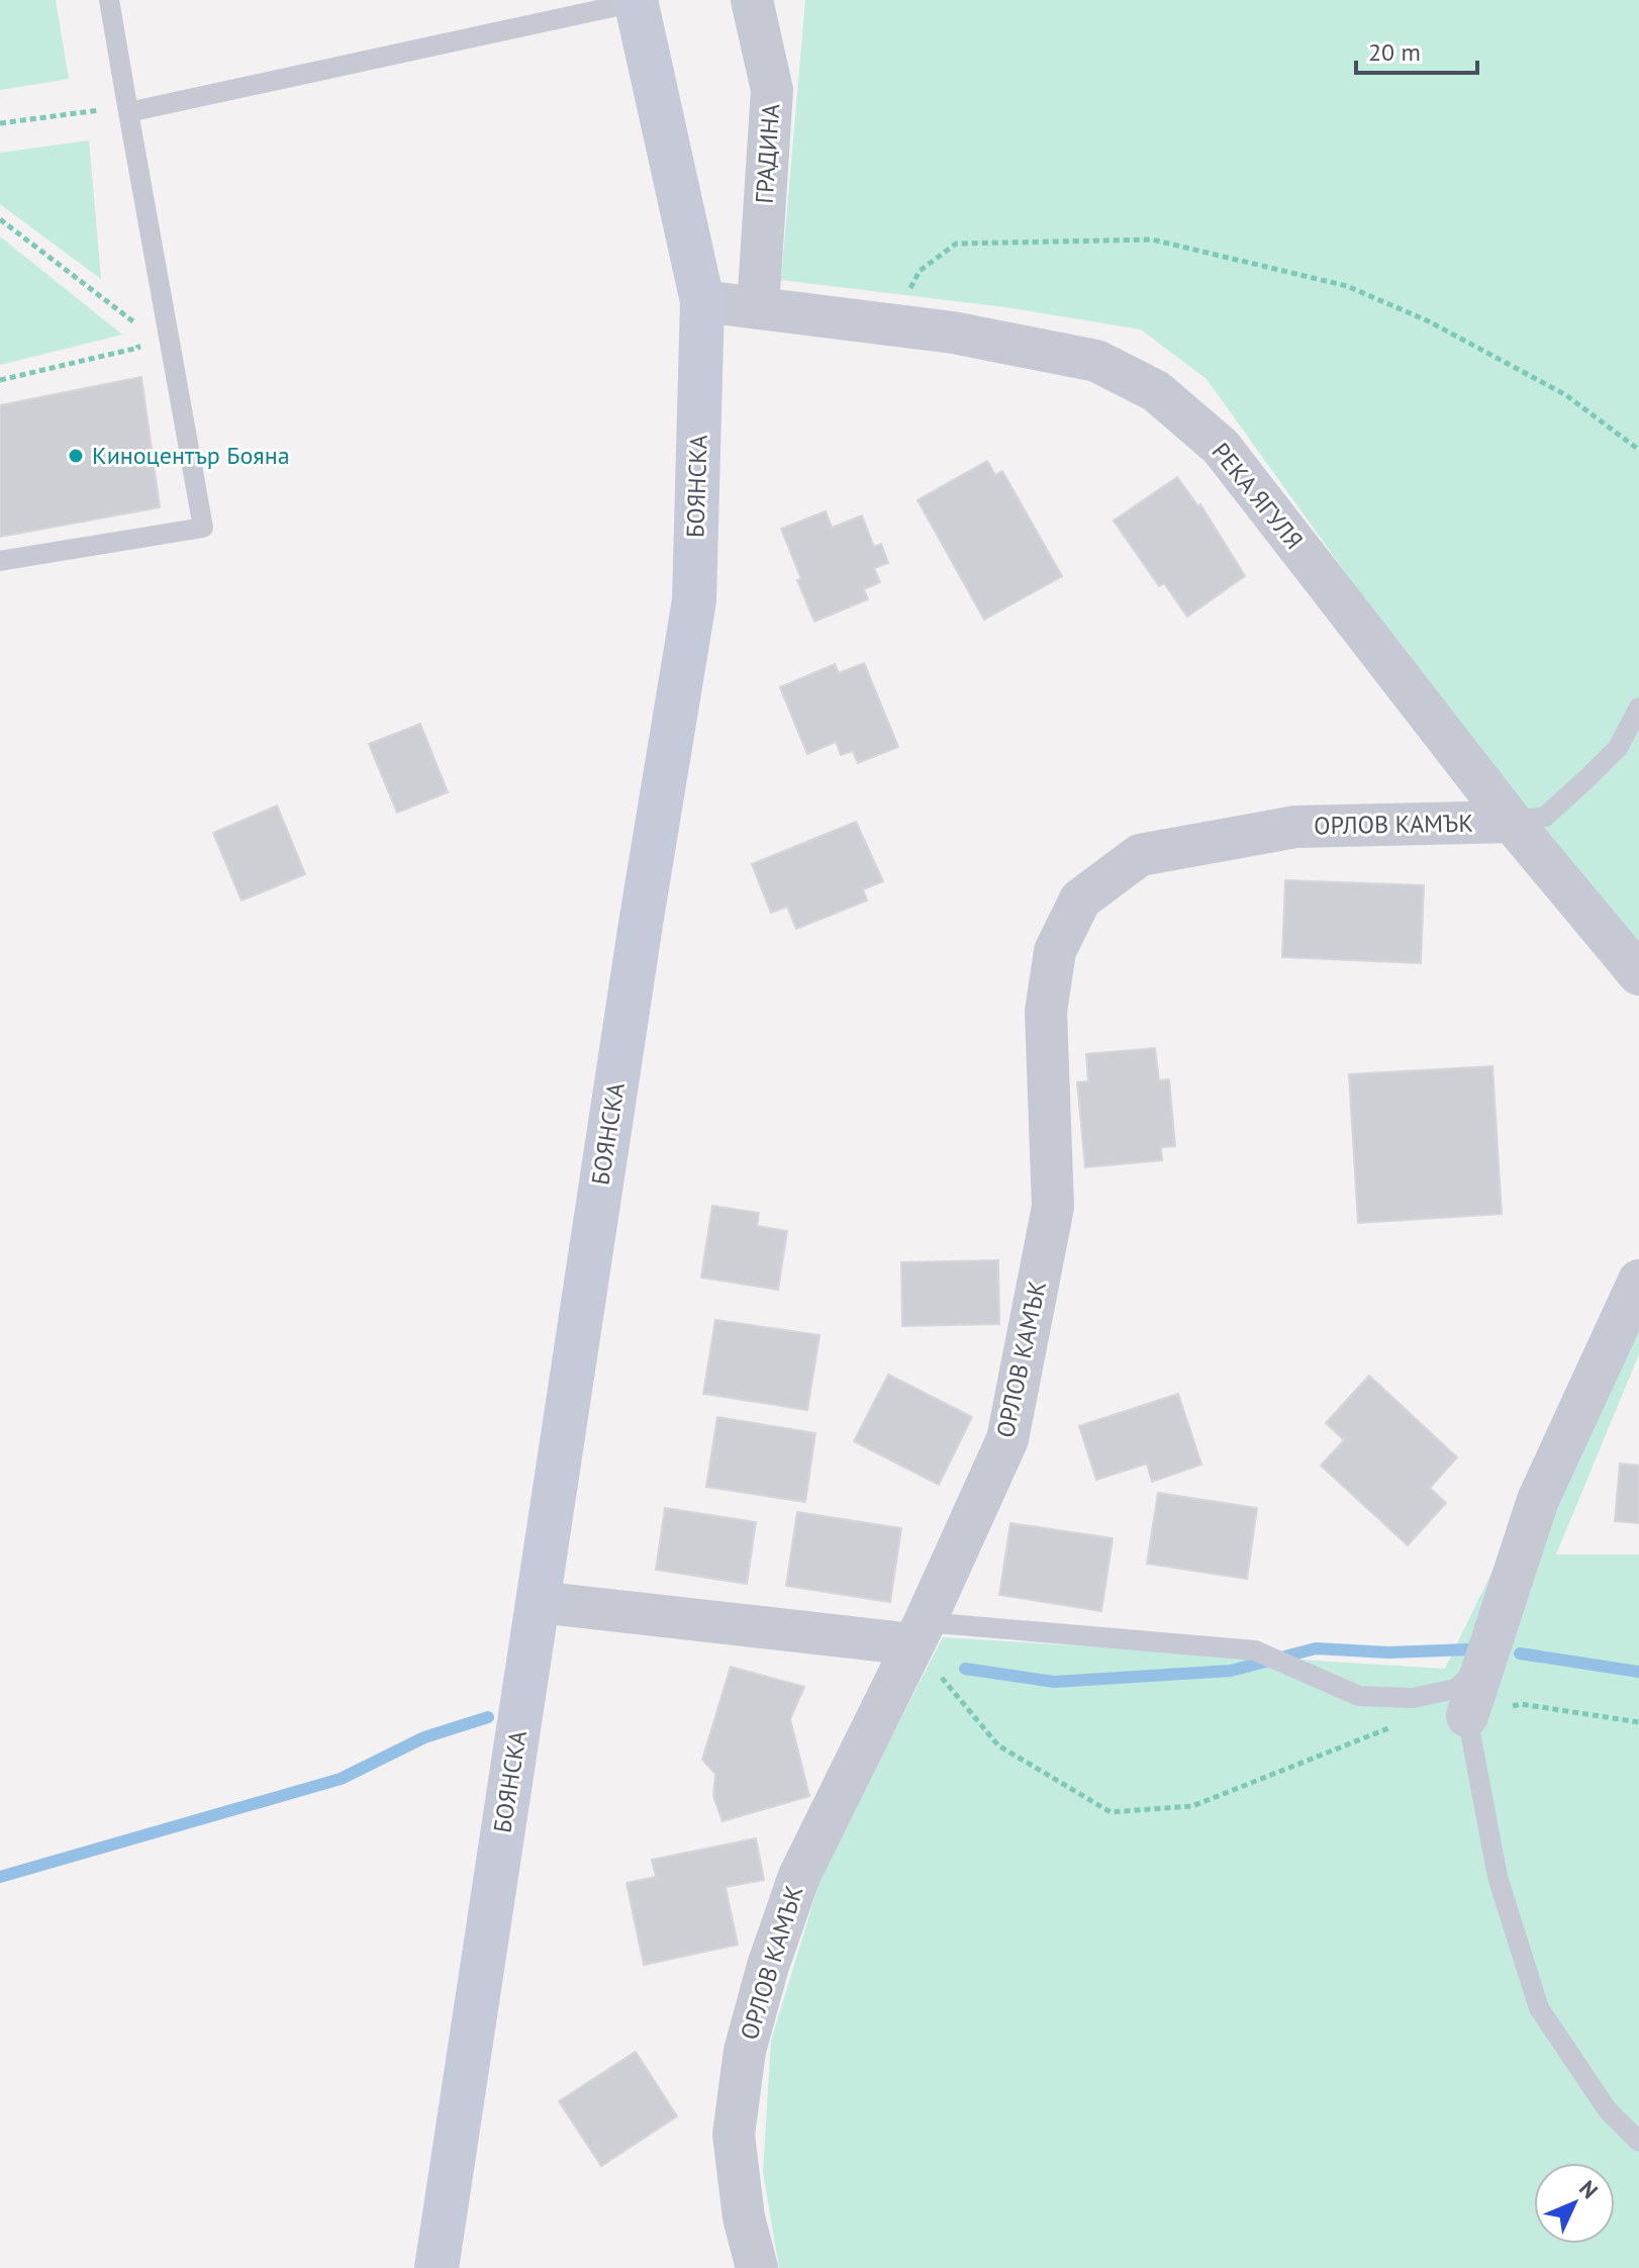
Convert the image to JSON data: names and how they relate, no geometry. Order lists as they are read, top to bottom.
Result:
{
  "streets": {
    "main road": ["БОЯНСКА"],
    "street": ["ГРАДИНА", "РЕКА ЯГУЛЯ", "ОРЛОВ КАМЪК"]
  },
  "crossings": [
    ["ГРАДИНА", "РЕКА ЯГУЛЯ"],
    ["БОЯНСКА", "РЕКА ЯГУЛЯ"],
    ["РЕКА ЯГУЛЯ", "ОРЛОВ КАМЪК"]
  ],
  "places": ["Киноцентър Бояна"],
  "scale_bar": "20 m",
  "north": "top right"
}
